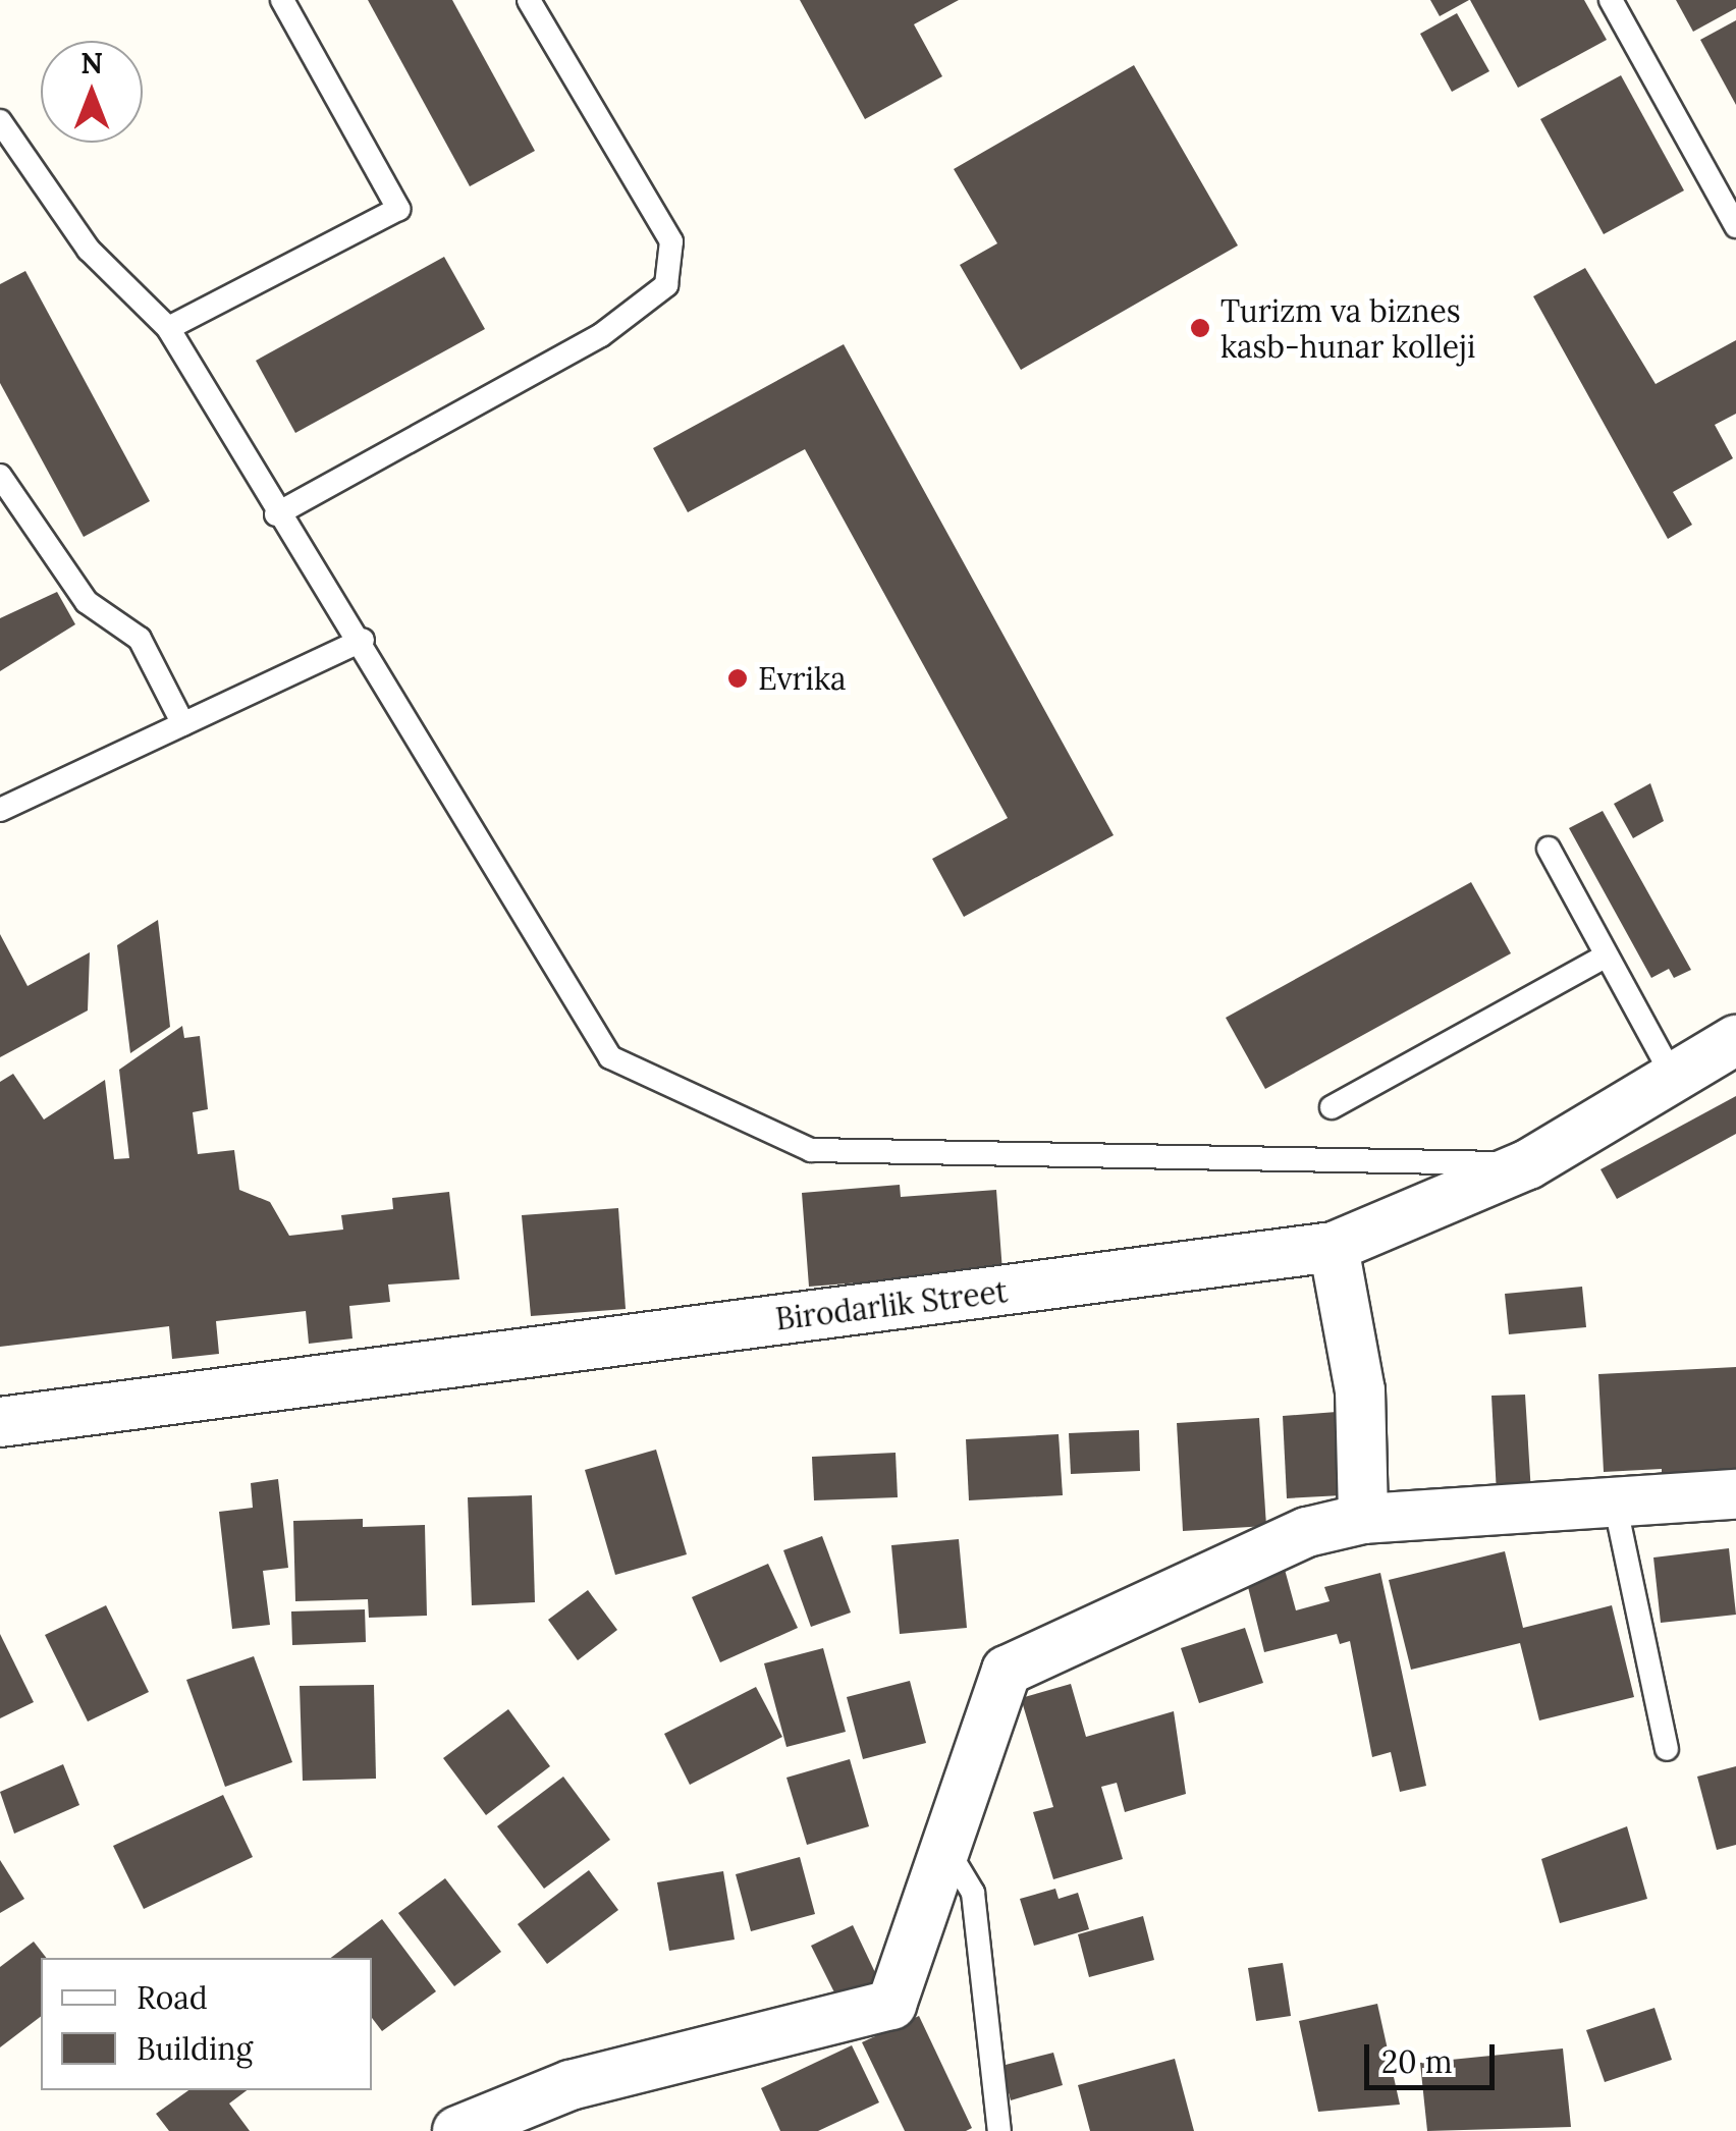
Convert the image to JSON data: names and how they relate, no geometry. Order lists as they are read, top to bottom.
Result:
{
  "streets": {
    "street": ["Birodarlik Street"]
  },
  "places": ["Turizm va biznes kasb-hunar kolleji", "Evrika"],
  "legend": ["Road", "Building"],
  "scale_bar": "20 m",
  "north": "top"
}
